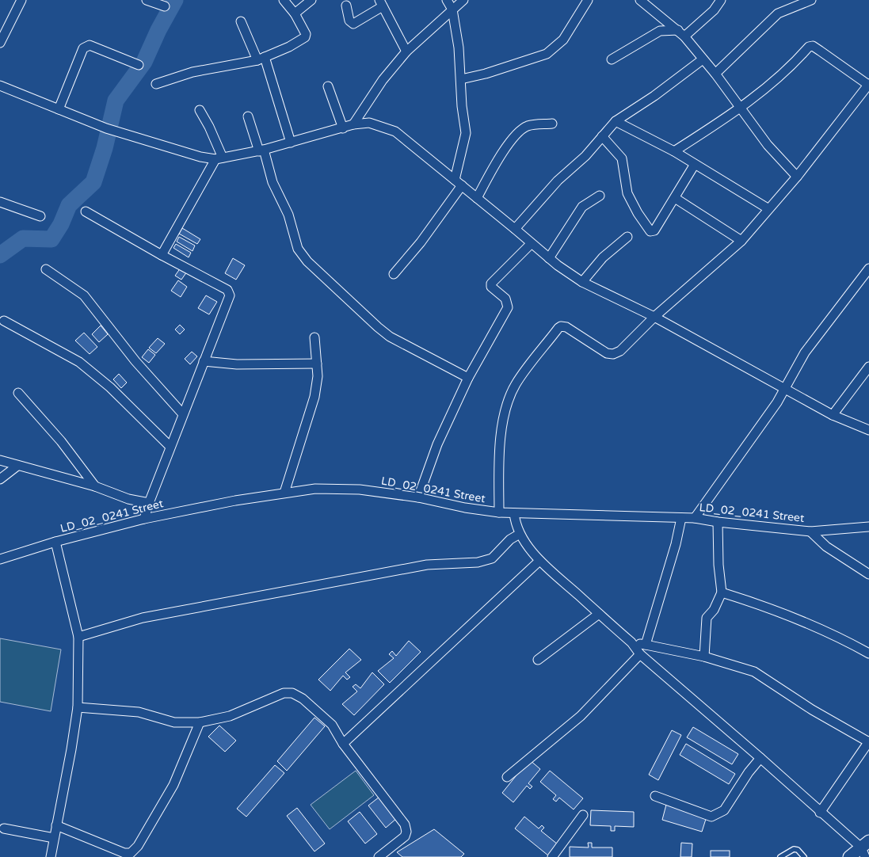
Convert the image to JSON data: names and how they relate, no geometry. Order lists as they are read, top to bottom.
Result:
{
  "streets": {
    "street": ["LD_02_0241 Street"]
  }
}
